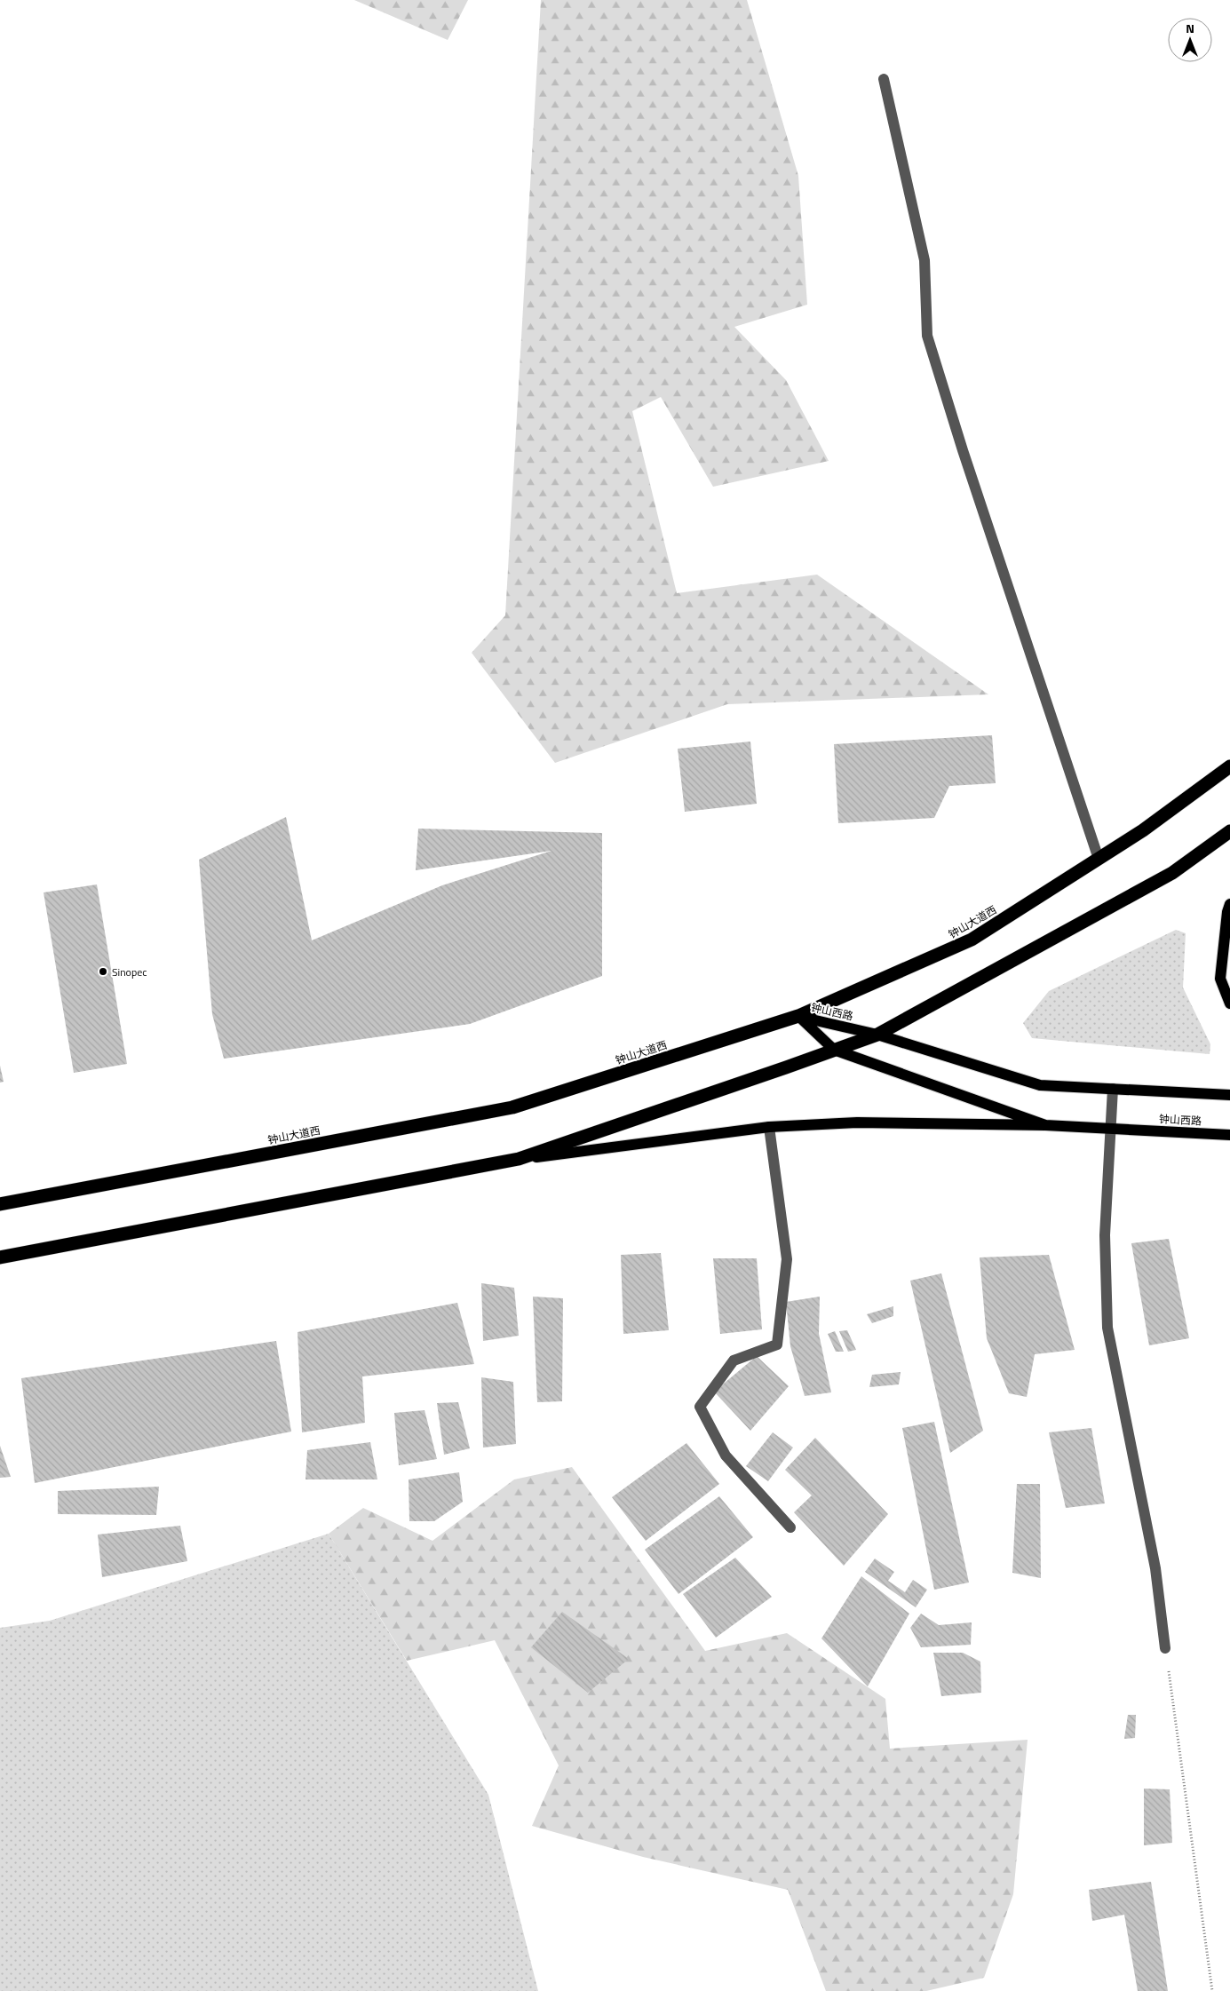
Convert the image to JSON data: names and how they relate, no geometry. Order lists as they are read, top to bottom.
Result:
{
  "streets": {
    "highway": ["钟山大道西"],
    "main road": ["钟山西路"]
  },
  "crossings": [
    ["钟山大道西", "钟山西路"]
  ],
  "places": ["Sinopec"],
  "north": "top"
}
